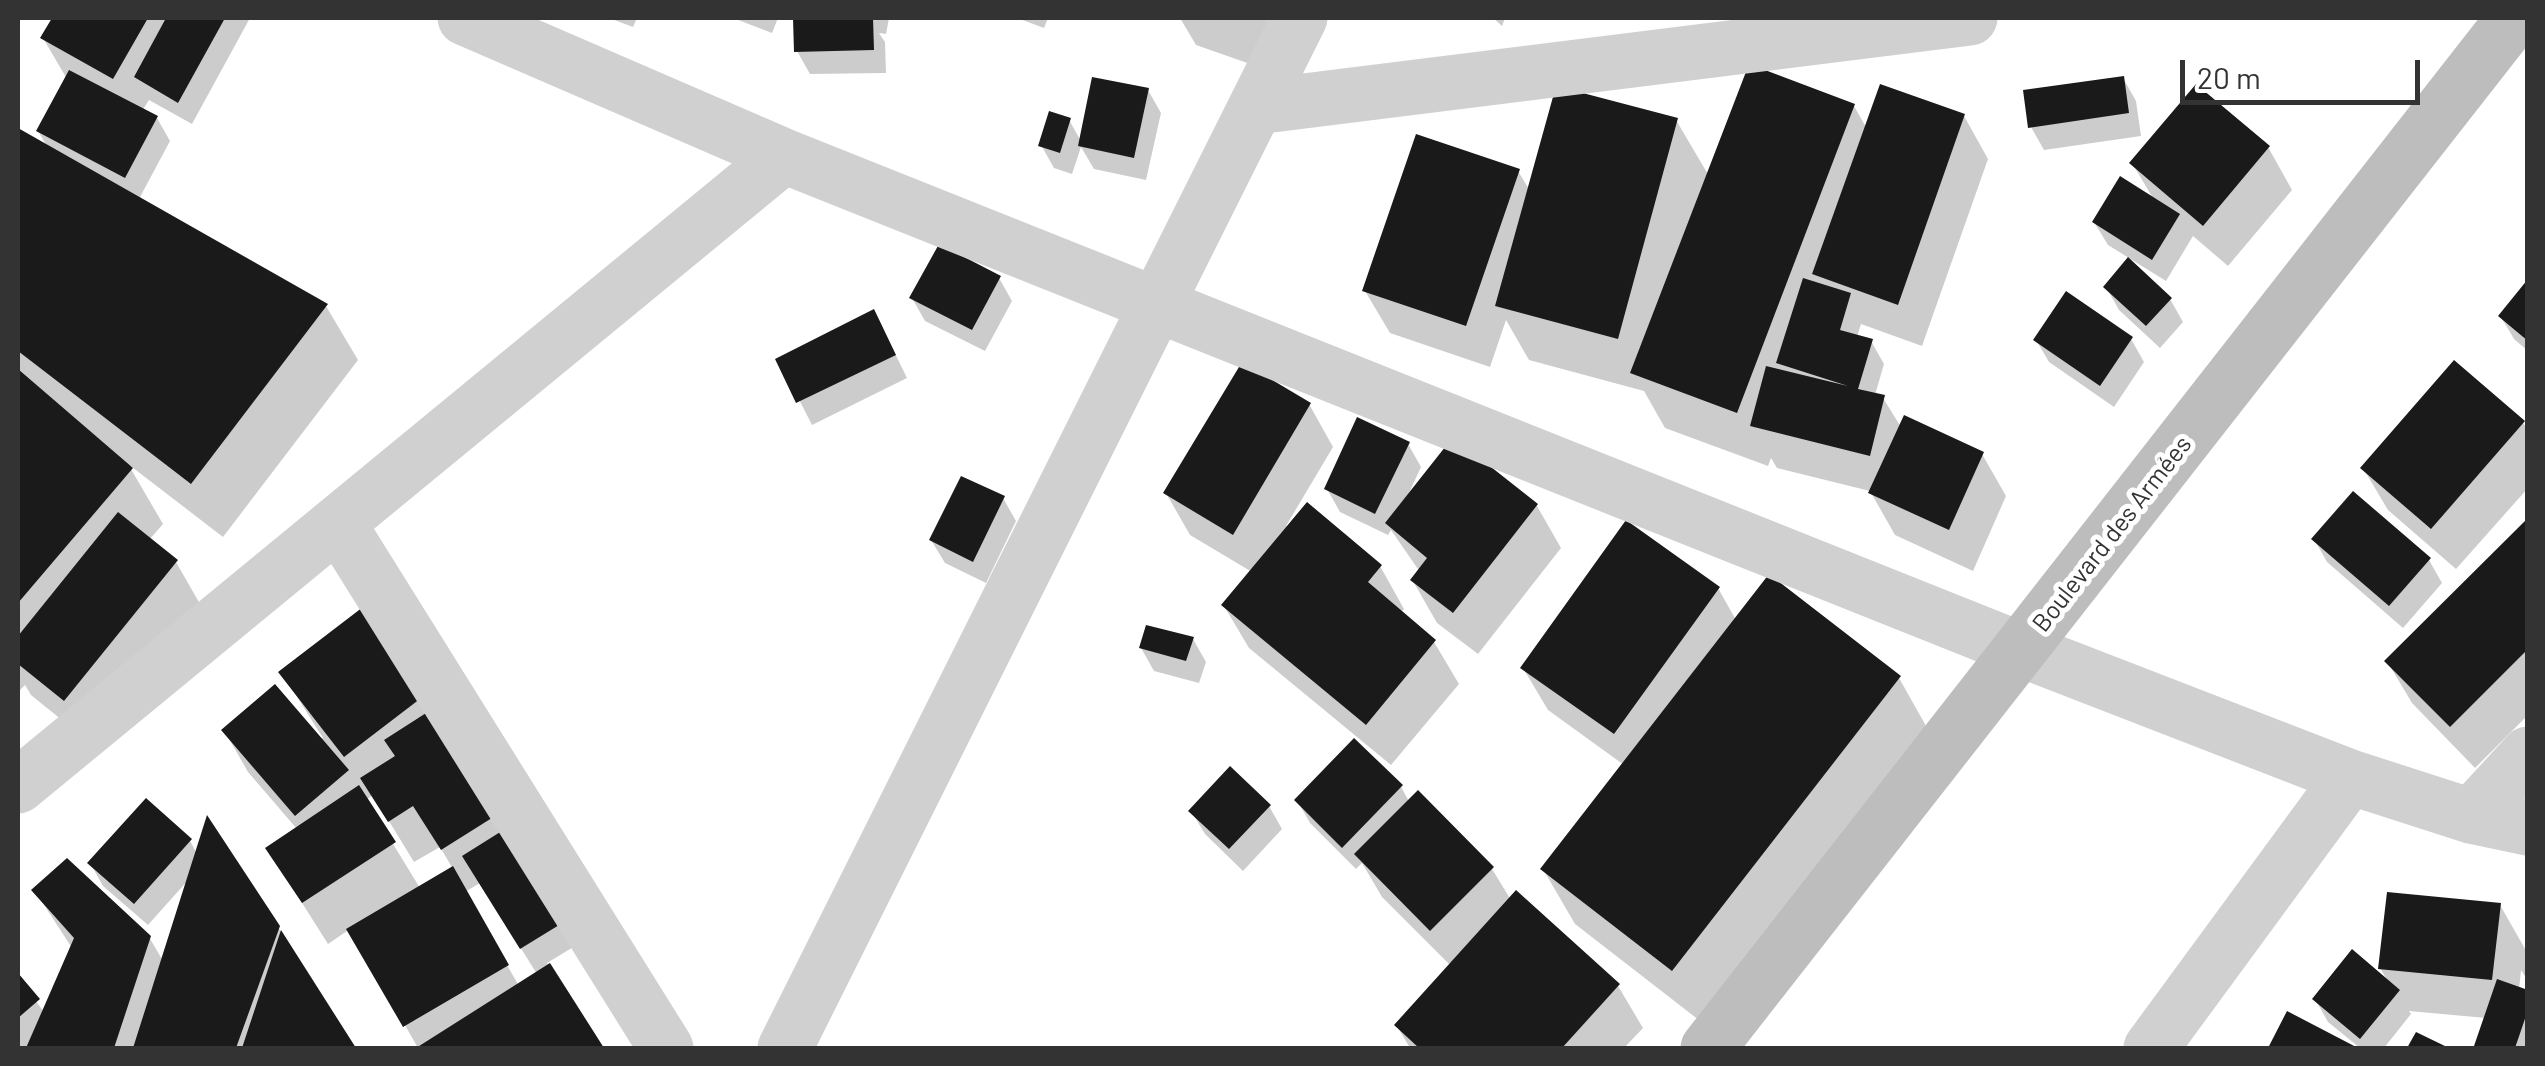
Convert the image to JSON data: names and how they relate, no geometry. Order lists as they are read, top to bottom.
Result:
{
  "streets": {
    "main road": ["Boulevard des Armées"]
  },
  "scale_bar": "20 m"
}
